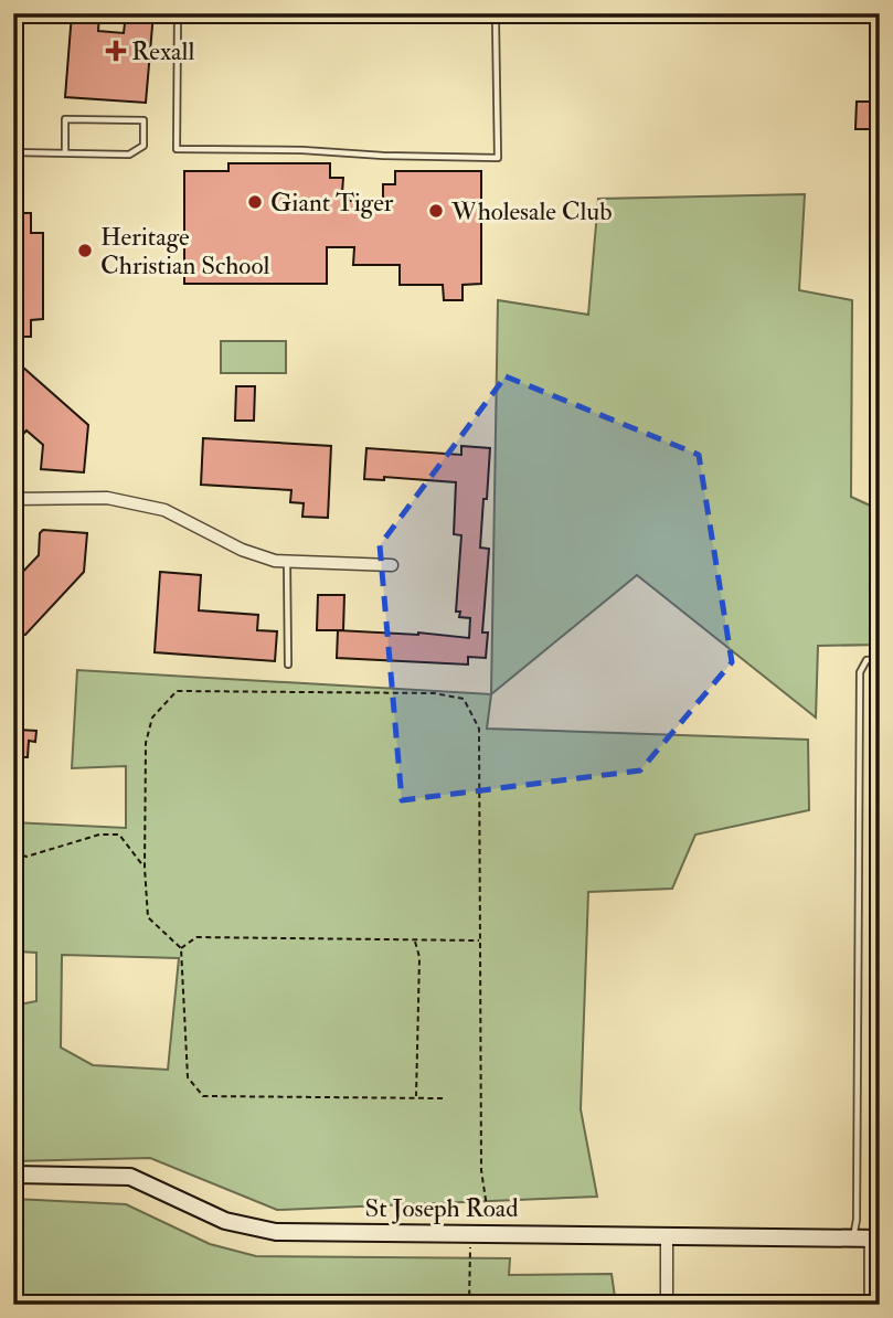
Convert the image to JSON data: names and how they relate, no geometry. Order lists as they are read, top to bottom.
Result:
{
  "streets": {
    "street": ["St Joseph Road"]
  },
  "places": {
    "health": ["Rexall"],
    "other": ["Giant Tiger", "Wholesale Club", "Heritage Christian School"]
  }
}
